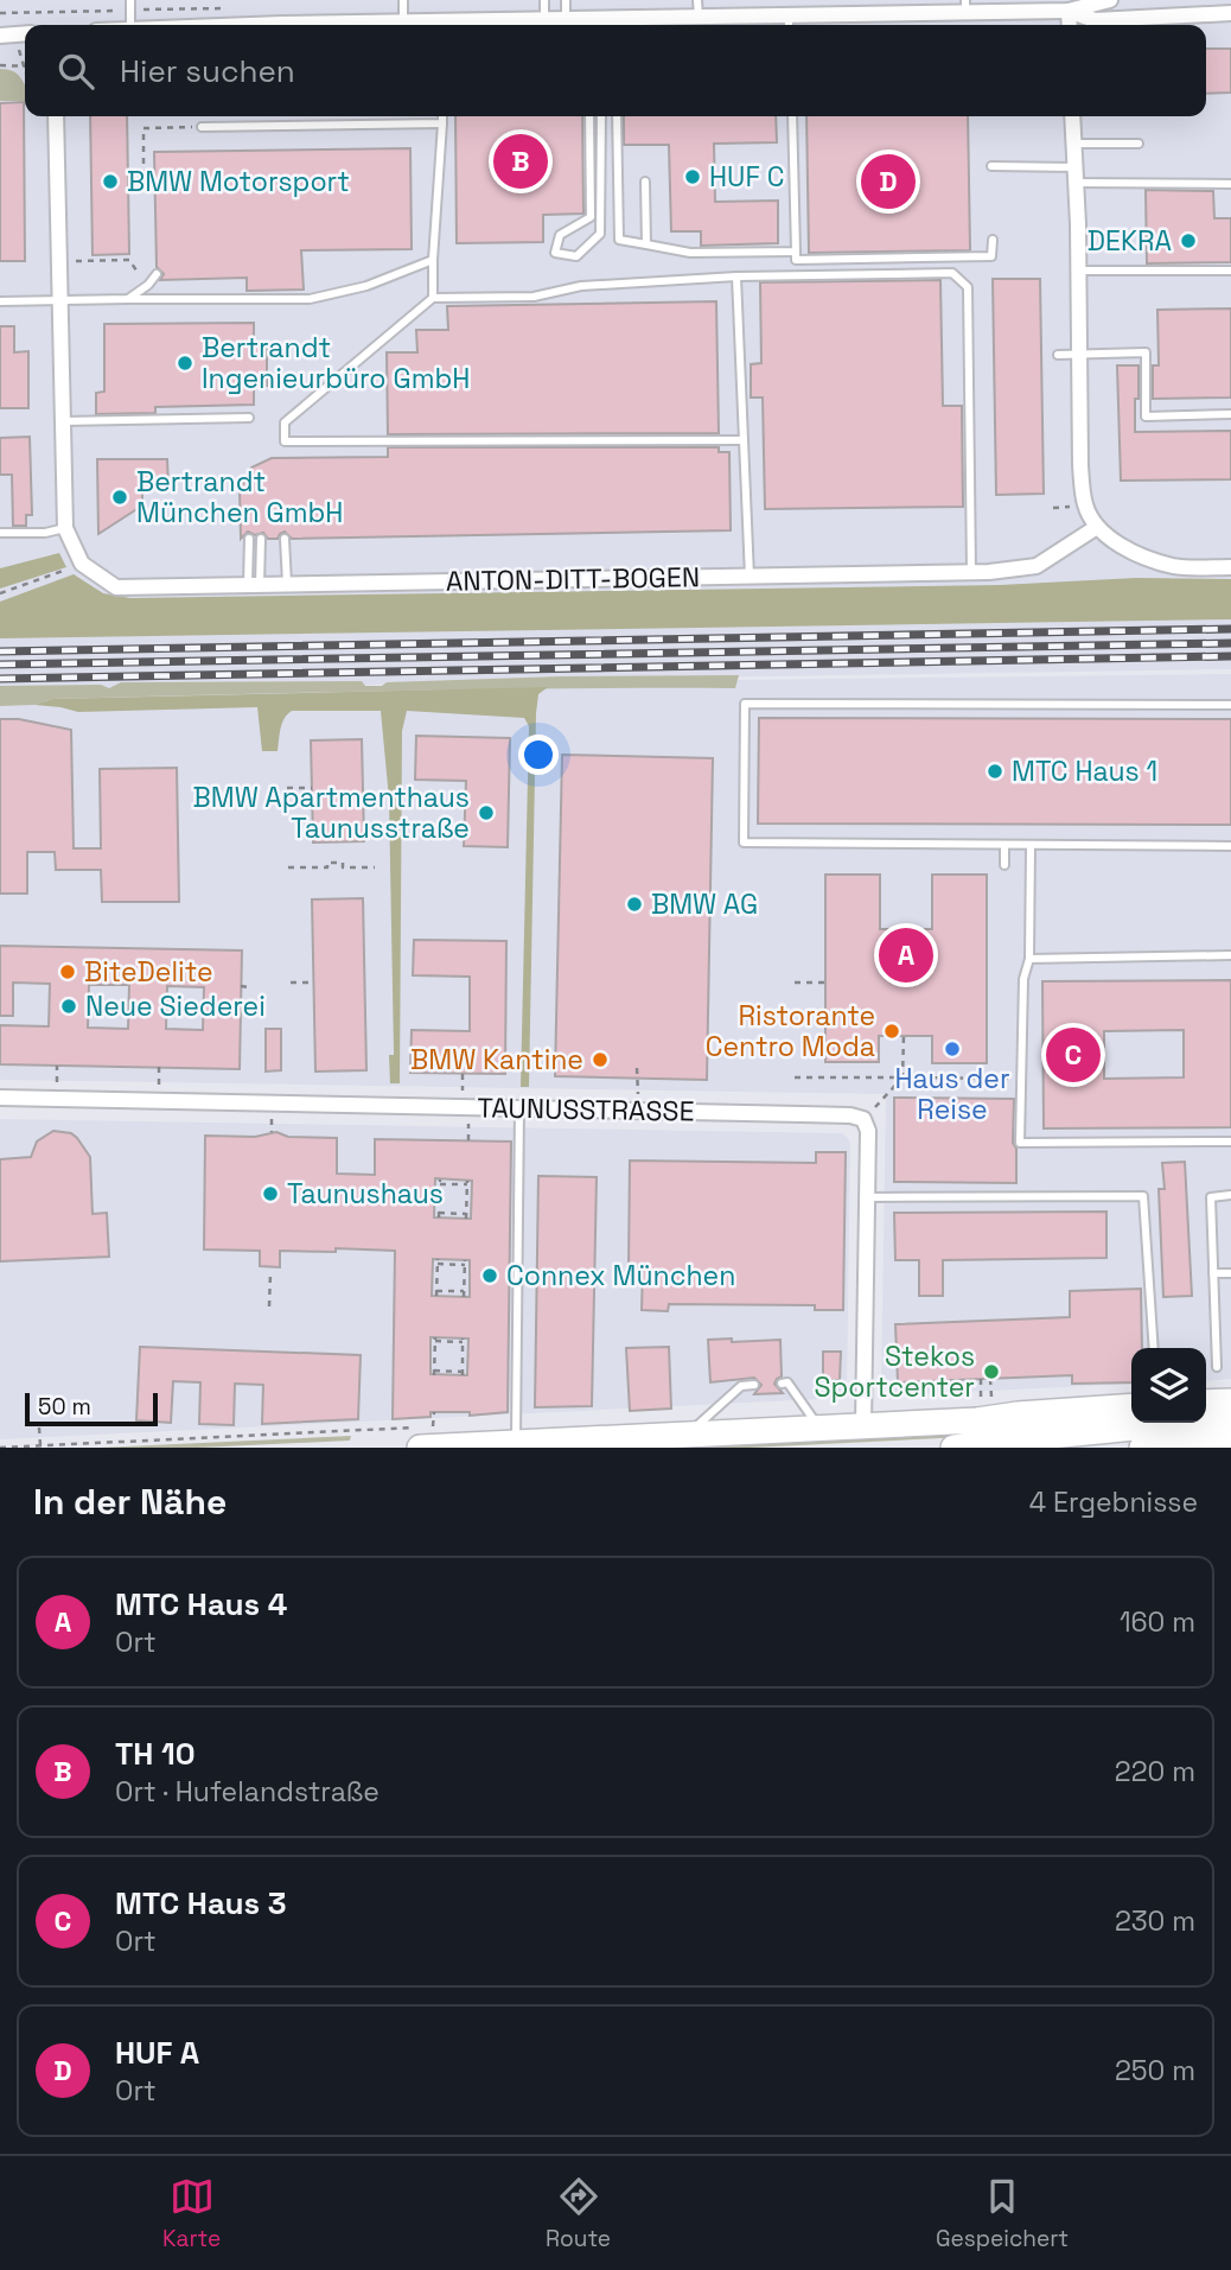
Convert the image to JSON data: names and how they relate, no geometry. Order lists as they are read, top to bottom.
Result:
{
  "streets": {
    "street": ["ANTON-DITT-BOGEN", "TAUNUSSTRASSE"]
  },
  "places": [
    "HUF C",
    "BMW Motorsport",
    "DEKRA",
    "Bertrandt Ingenieurbüro GmbH",
    "Bertrandt München GmbH",
    "MTC Haus 1",
    "BMW Apartmenthaus Taunusstraße",
    "BMW AG",
    "BiteDelite",
    "Neue Siederei",
    "Ristorante Centro Moda",
    "Haus der Reise",
    "BMW Kantine",
    "Taunushaus",
    "Connex München",
    "Stekos Sportcenter"
  ],
  "scale_bar": "50 m",
  "page": {
    "search": "Hier suchen",
    "pins": [
      "B",
      "D",
      "A",
      "C"
    ],
    "scale": "50 m",
    "heading": ["In der Nähe", "4 Ergebnisse"],
    "list": [
      {
        "mark": "A",
        "name": "MTC Haus 4",
        "note": "Ort",
        "value": "160 m"
      },
      {
        "mark": "B",
        "name": "TH 10",
        "note": "Ort · Hufelandstraße",
        "value": "220 m"
      },
      {
        "mark": "C",
        "name": "MTC Haus 3",
        "note": "Ort",
        "value": "230 m"
      },
      {
        "mark": "D",
        "name": "HUF A",
        "note": "Ort",
        "value": "250 m"
      }
    ],
    "nav": ["Karte", "Route", "Gespeichert"]
  }
}
